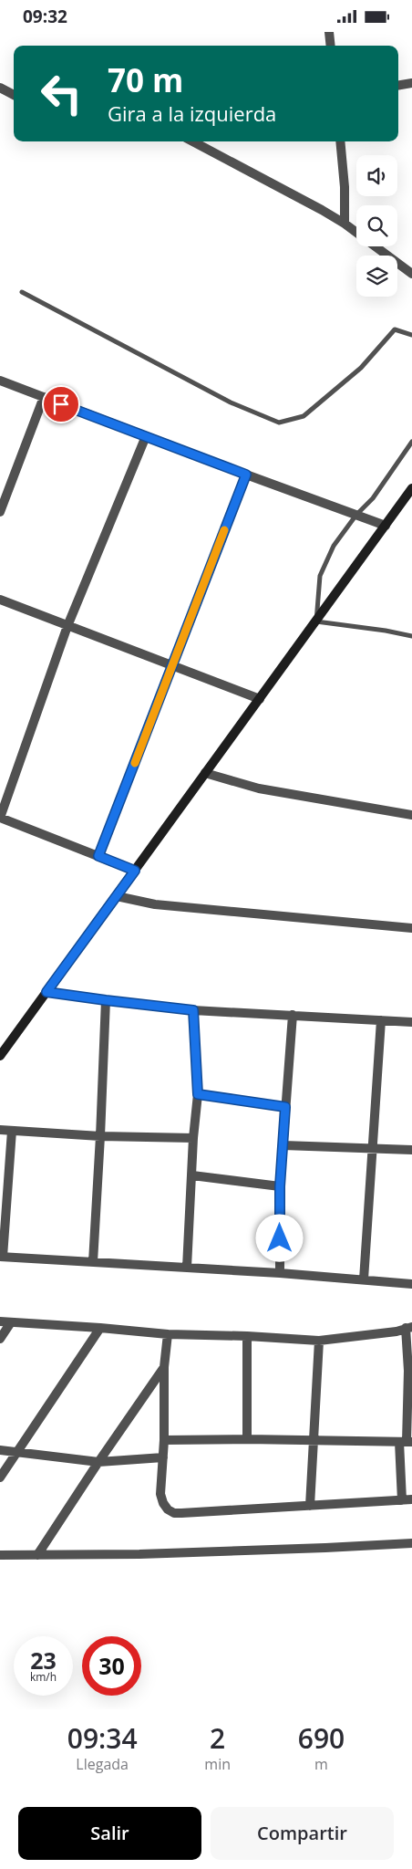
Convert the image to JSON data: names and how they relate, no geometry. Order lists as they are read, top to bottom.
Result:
{
  "page": {
    "status": "09:32",
    "turn": ["70 m", "Gira a la izquierda"],
    "speed": "23 km/h",
    "limit": "30",
    "eta": [
      "09:34",
      "Llegada",
      "2",
      "min",
      "690",
      "m"
    ],
    "buttons": ["Salir", "Compartir"]
  }
}
